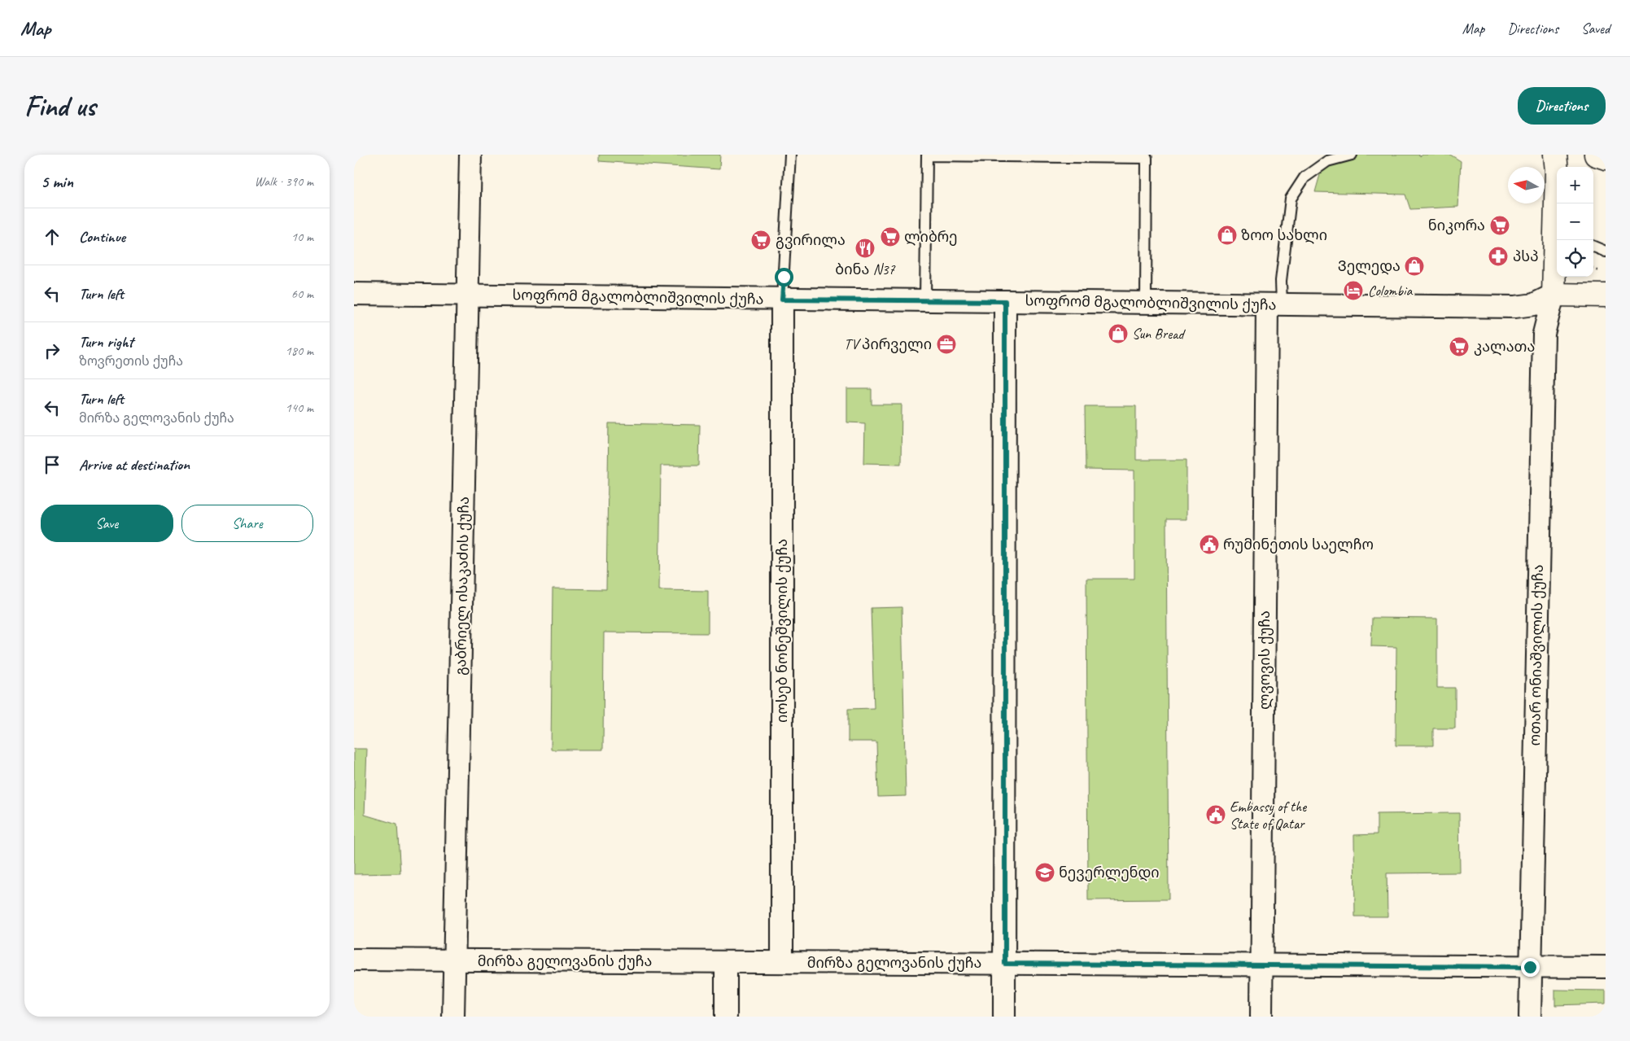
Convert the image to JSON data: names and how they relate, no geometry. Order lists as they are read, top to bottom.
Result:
{
  "streets": {
    "street": [
      "სოფრომ მგალობლიშვილის ქუჩა",
      "გაბრიელ ისაკაძის ქუჩა",
      "იოსებ ნონეშვილის ქუჩა",
      "ოთარ ონიაშვილის ქუჩა",
      "ლვოვის ქუჩა",
      "მირზა გელოვანის ქუჩა"
    ]
  },
  "crossings": [
    ["სოფრომ მგალობლიშვილის ქუჩა", "გაბრიელ ისაკაძის ქუჩა"],
    ["სოფრომ მგალობლიშვილის ქუჩა", "იოსებ ნონეშვილის ქუჩა"],
    ["სოფრომ მგალობლიშვილის ქუჩა", "ოთარ ონიაშვილის ქუჩა"],
    ["სოფრომ მგალობლიშვილის ქუჩა", "ლვოვის ქუჩა"],
    ["გაბრიელ ისაკაძის ქუჩა", "მირზა გელოვანის ქუჩა"],
    ["იოსებ ნონეშვილის ქუჩა", "მირზა გელოვანის ქუჩა"],
    ["ოთარ ონიაშვილის ქუჩა", "მირზა გელოვანის ქუჩა"],
    ["ლვოვის ქუჩა", "მირზა გელოვანის ქუჩა"]
  ],
  "places": {
    "supermarket": [
      "ნიკორა",
      "ლიბრე",
      "გვირილა",
      "კალათა"
    ],
    "shop": ["ზოო სახლი", "Ველედა", "Sun Bread"],
    "restaurant": ["ბინა N37"],
    "pharmacy": ["პსპ"],
    "hotel": ["Colombia"],
    "office": ["TV პირველი"],
    "public building": ["რუმინეთის საელჩო", "Embassy of the State of Qatar"],
    "school or university": ["ნევერლენდი"]
  },
  "north": "left",
  "page": {
    "header": "Map",
    "nav": ["Map", "Directions", "Saved"],
    "buttons": [
      "Directions",
      ["Save", "Share"]
    ],
    "title": "Find us",
    "heading": ["5 min", "Walk · 390 m"],
    "map_buttons": ["+", "−"],
    "list": [
      ["Continue", "10 m"],
      ["Turn left", "60 m"],
      ["Turn right", "ზოვრეთის ქუჩა", "180 m"],
      ["Turn left", "მირზა გელოვანის ქუჩა", "140 m"],
      "Arrive at destination"
    ]
  }
}
